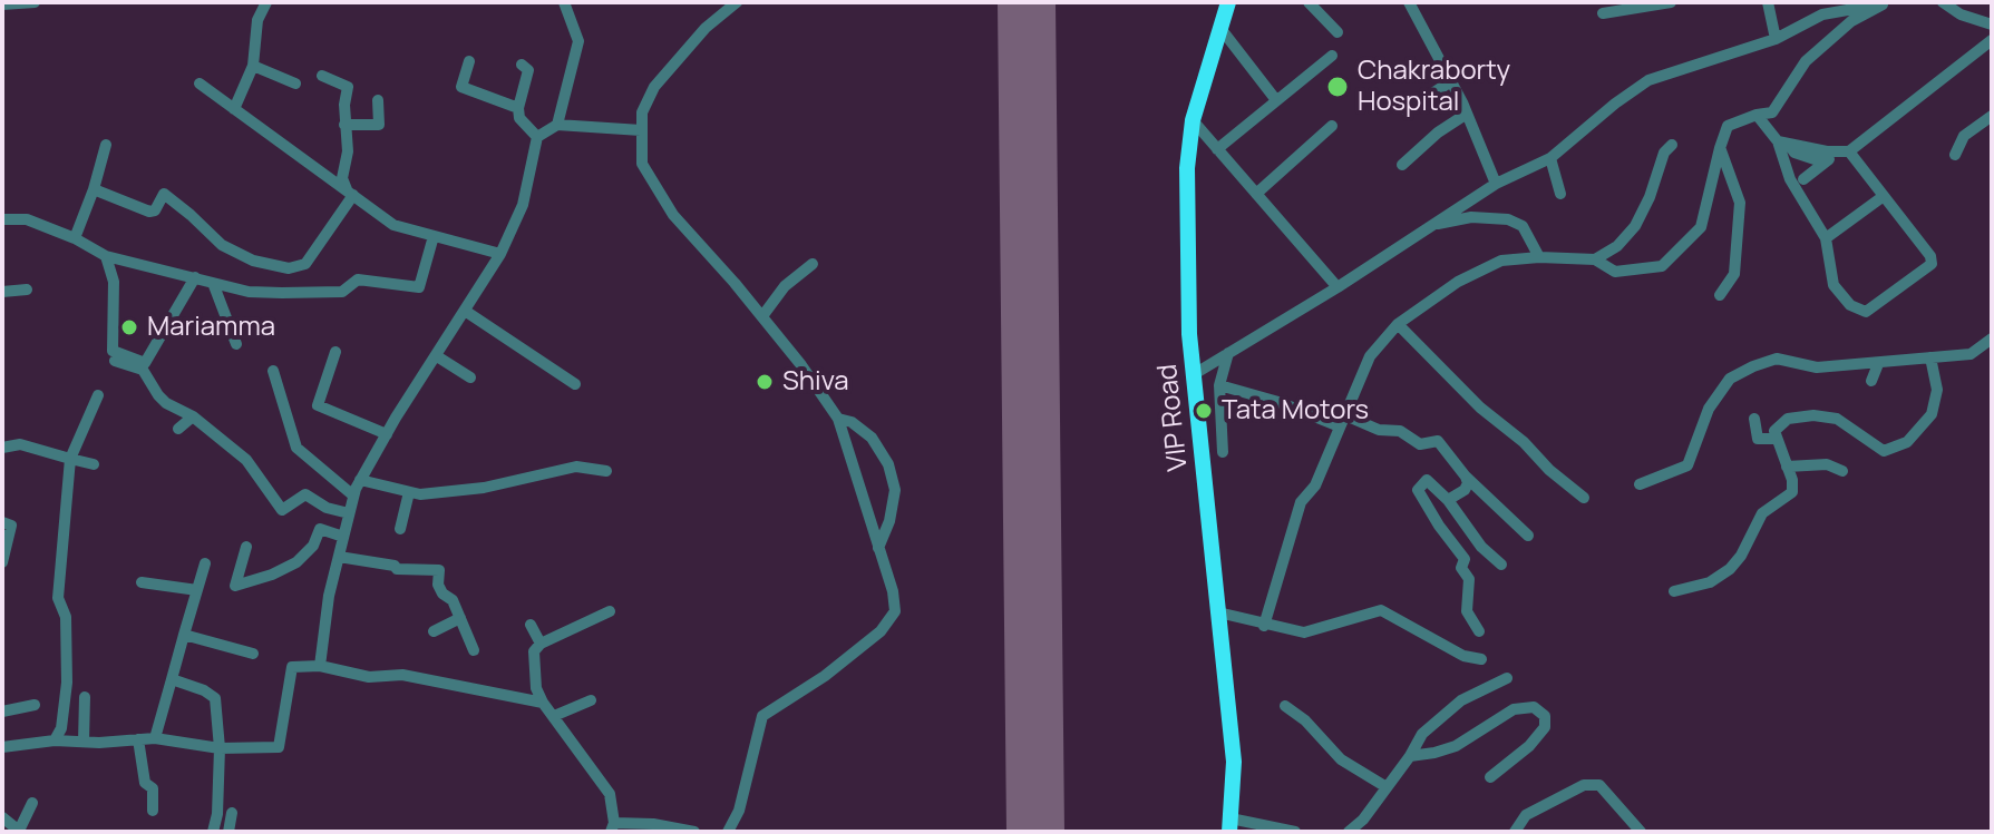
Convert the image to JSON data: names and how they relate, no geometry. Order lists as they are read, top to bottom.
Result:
{
  "streets": {
    "highway": ["VIP Road"]
  },
  "places": [
    "Chakraborty Hospital",
    "Mariamma",
    "Shiva",
    "Tata Motors"
  ]
}
